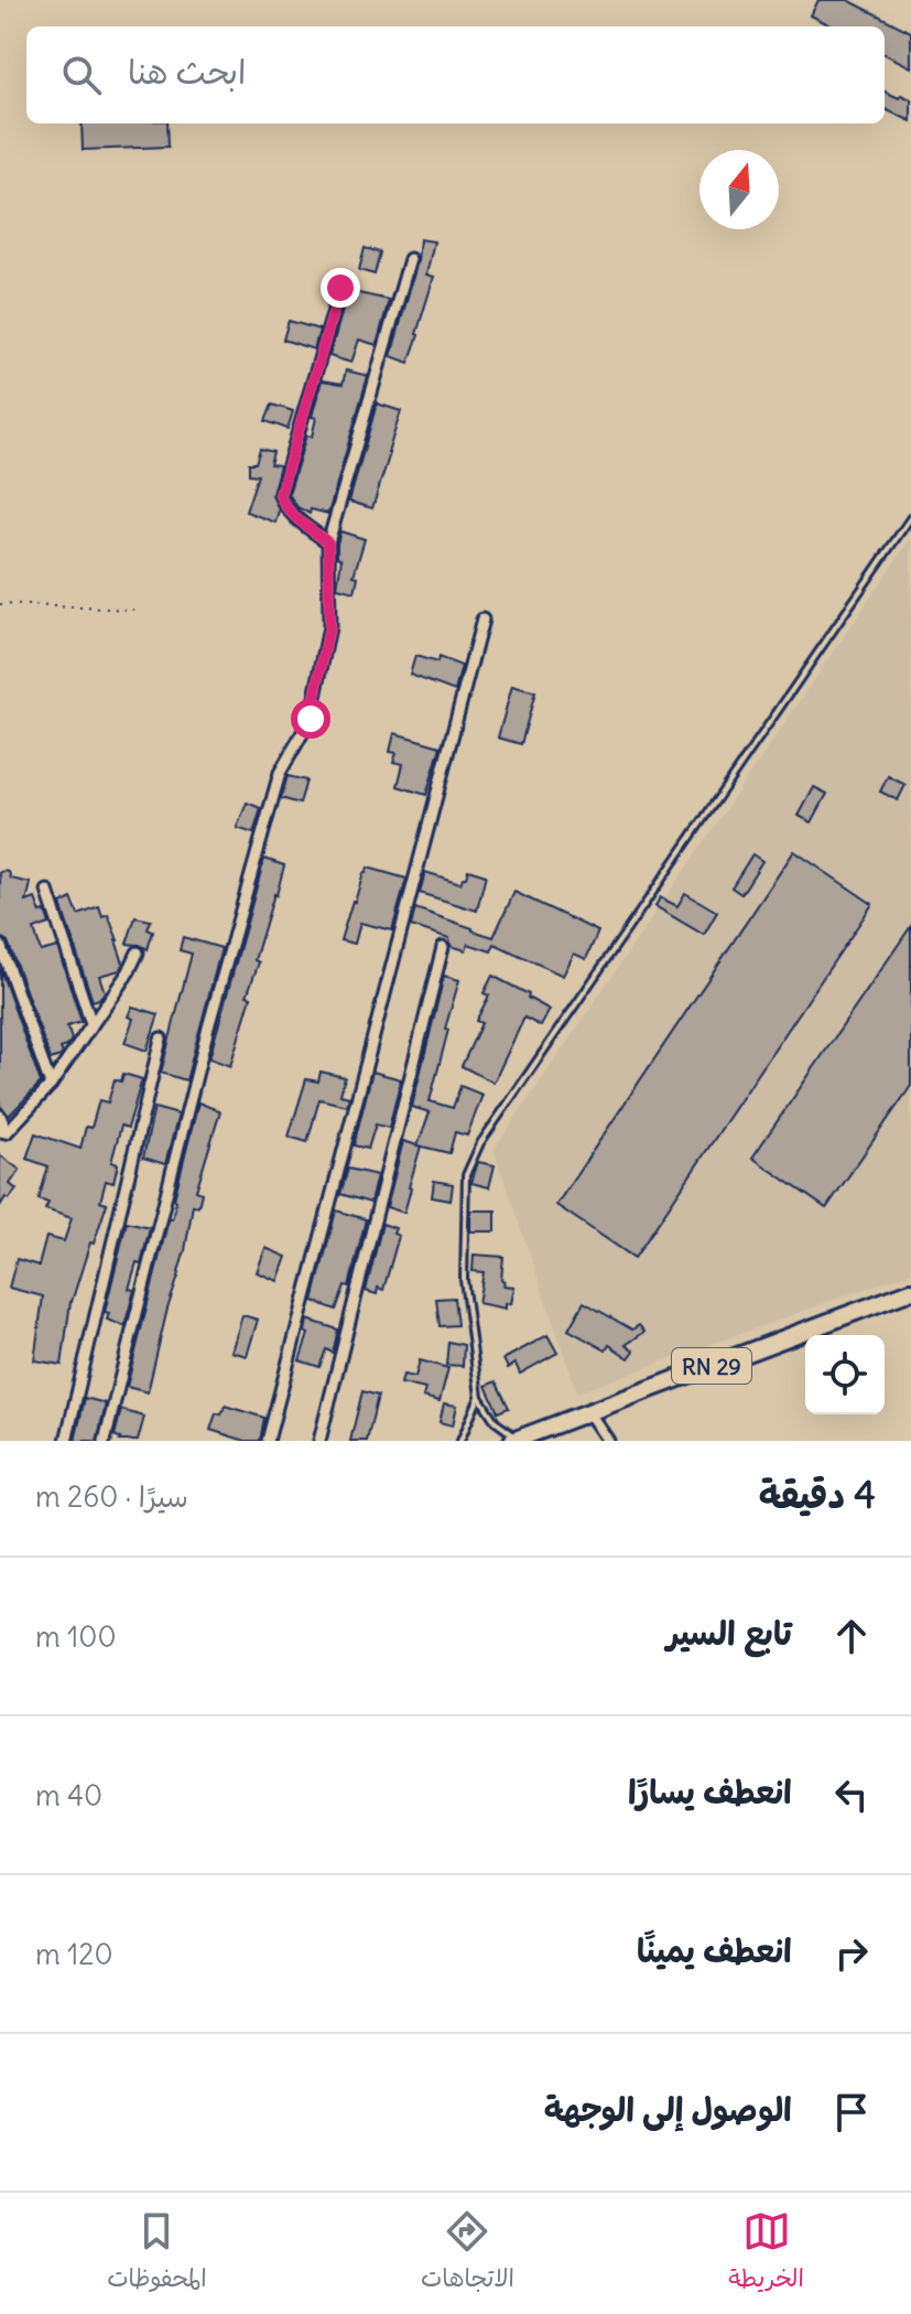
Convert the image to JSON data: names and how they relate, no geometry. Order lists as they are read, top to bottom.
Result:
{
  "streets": {
    "main road": ["RN 29"]
  },
  "north": "top",
  "page": {
    "search": "ابحث هنا",
    "heading": ["4 دقيقة", "سيرًا · 260 m"],
    "list": [
      ["تابع السير", "100 m"],
      ["انعطف يسارًا", "40 m"],
      ["انعطف يمينًا", "120 m"],
      "الوصول إلى الوجهة"
    ],
    "nav": ["الخريطة", "الاتجاهات", "المحفوظات"]
  }
}
